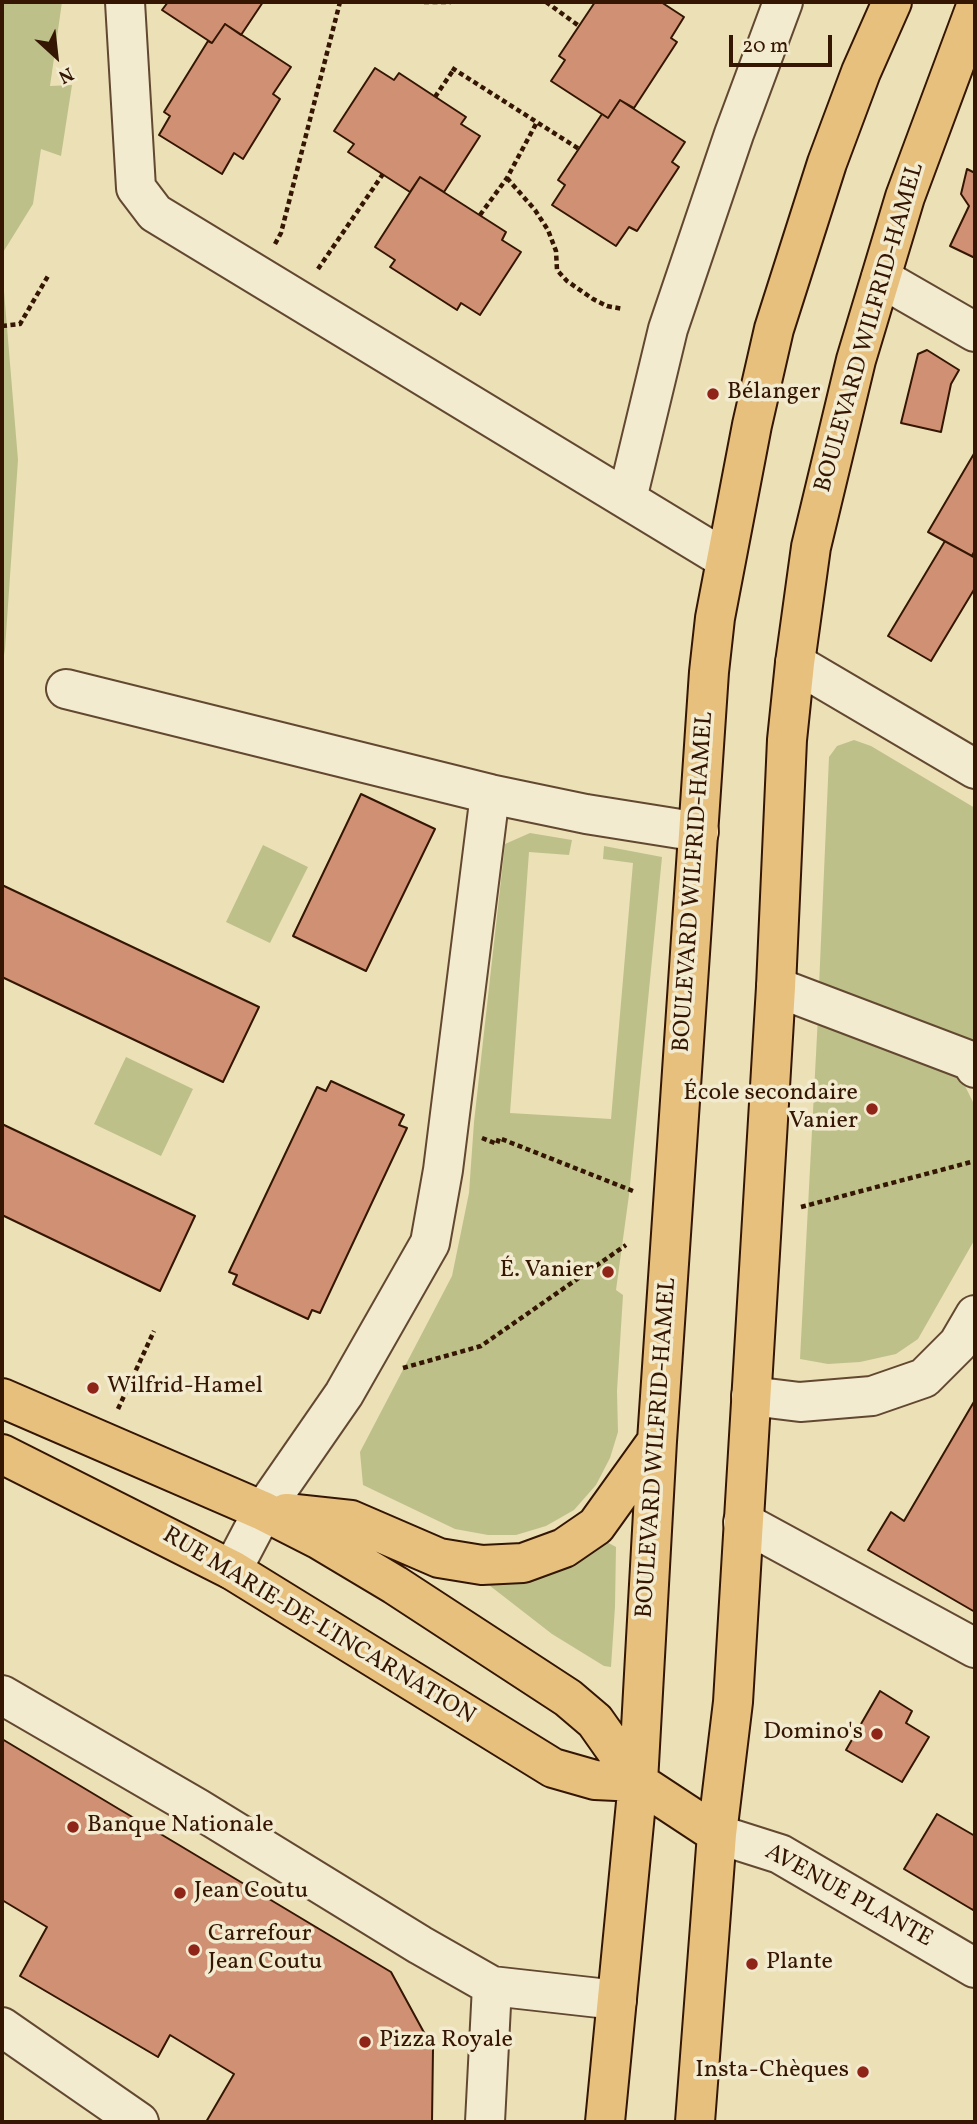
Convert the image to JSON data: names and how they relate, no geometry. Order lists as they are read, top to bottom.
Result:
{
  "streets": {
    "main road": ["BOULEVARD WILFRID-HAMEL", "RUE MARIE-DE-L'INCARNATION"],
    "street": ["AVENUE PLANTE"]
  },
  "crossings": [
    ["BOULEVARD WILFRID-HAMEL", "RUE MARIE-DE-L'INCARNATION"],
    ["BOULEVARD WILFRID-HAMEL", "AVENUE PLANTE"]
  ],
  "places": [
    "Bélanger",
    "École secondaire Vanier",
    "É. Vanier",
    "Wilfrid-Hamel",
    "Domino's",
    "Banque Nationale",
    "Jean Coutu",
    "Carrefour Jean Coutu",
    "Plante",
    "Pizza Royale",
    "Insta-Chèques"
  ],
  "scale_bar": "20 m",
  "north": "bottom right"
}
